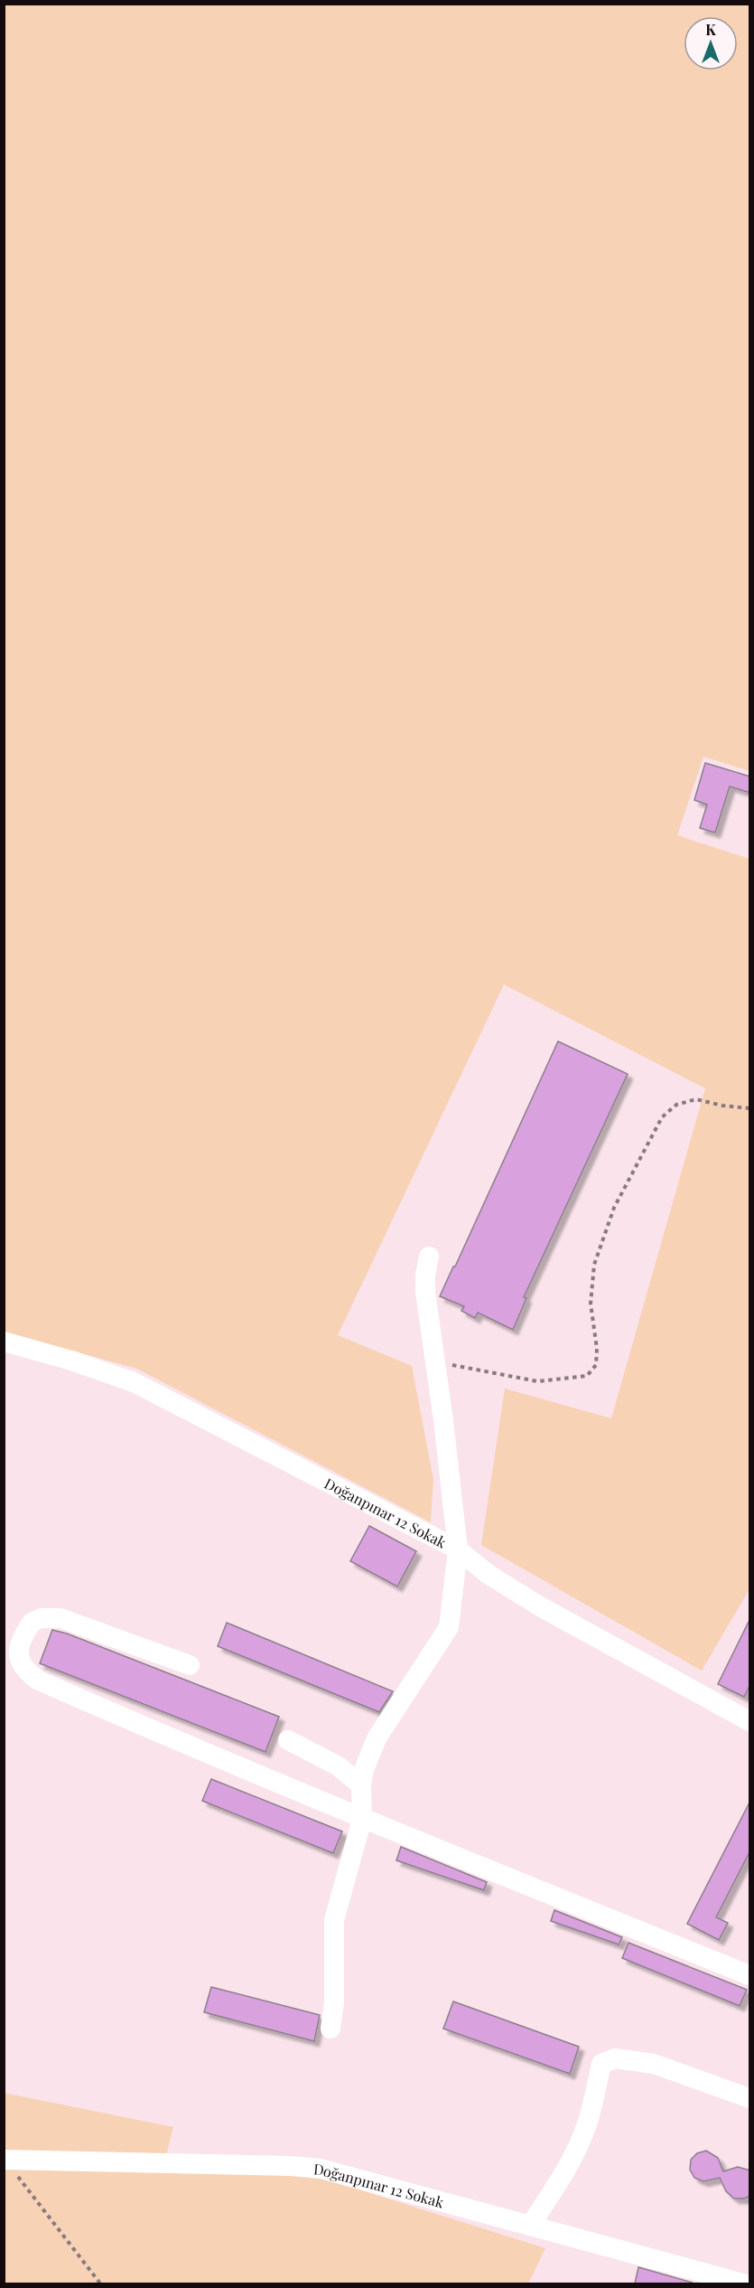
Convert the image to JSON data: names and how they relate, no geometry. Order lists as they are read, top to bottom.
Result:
{
  "streets": {
    "lane": ["Doğanpınar 12 Sokak"]
  },
  "north": "top"
}
